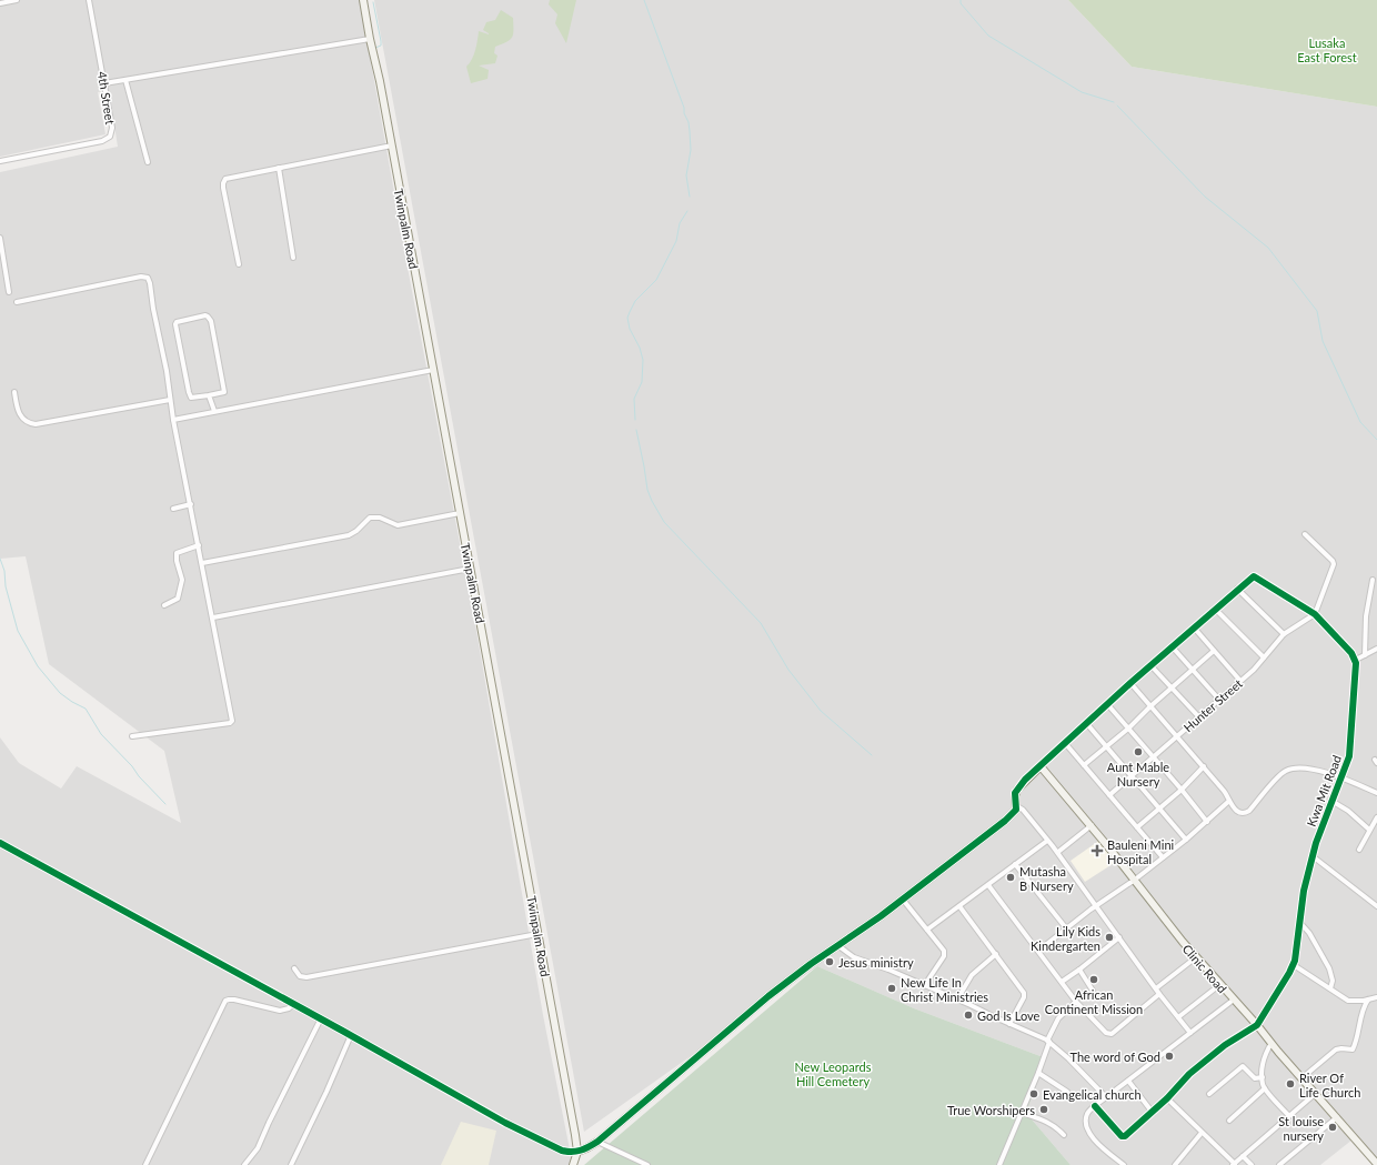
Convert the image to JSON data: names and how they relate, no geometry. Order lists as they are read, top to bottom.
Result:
{
  "streets": {
    "main road": ["Twinpalm Road", "Clinic Road"],
    "street": ["4th Street", "Hunter Street", "Kwa Mit Road"]
  },
  "crossings": [
    ["Kwa Mit Road", "Clinic Road"]
  ],
  "parks": ["Lusaka East Forest", "New Leopards Hill Cemetery"],
  "places": {
    "other": [
      "Aunt Mable Nursery",
      "Mutasha B Nursery",
      "Lily Kids Kindergarten",
      "Jesus ministry",
      "African Continent Mission",
      "New Life In Christ Ministries",
      "God Is Love",
      "The word of God",
      "River Of Life Church",
      "Evangelical church",
      "True Worshipers",
      "St louise nursery"
    ],
    "health": ["Bauleni Mini Hospital"]
  }
}
